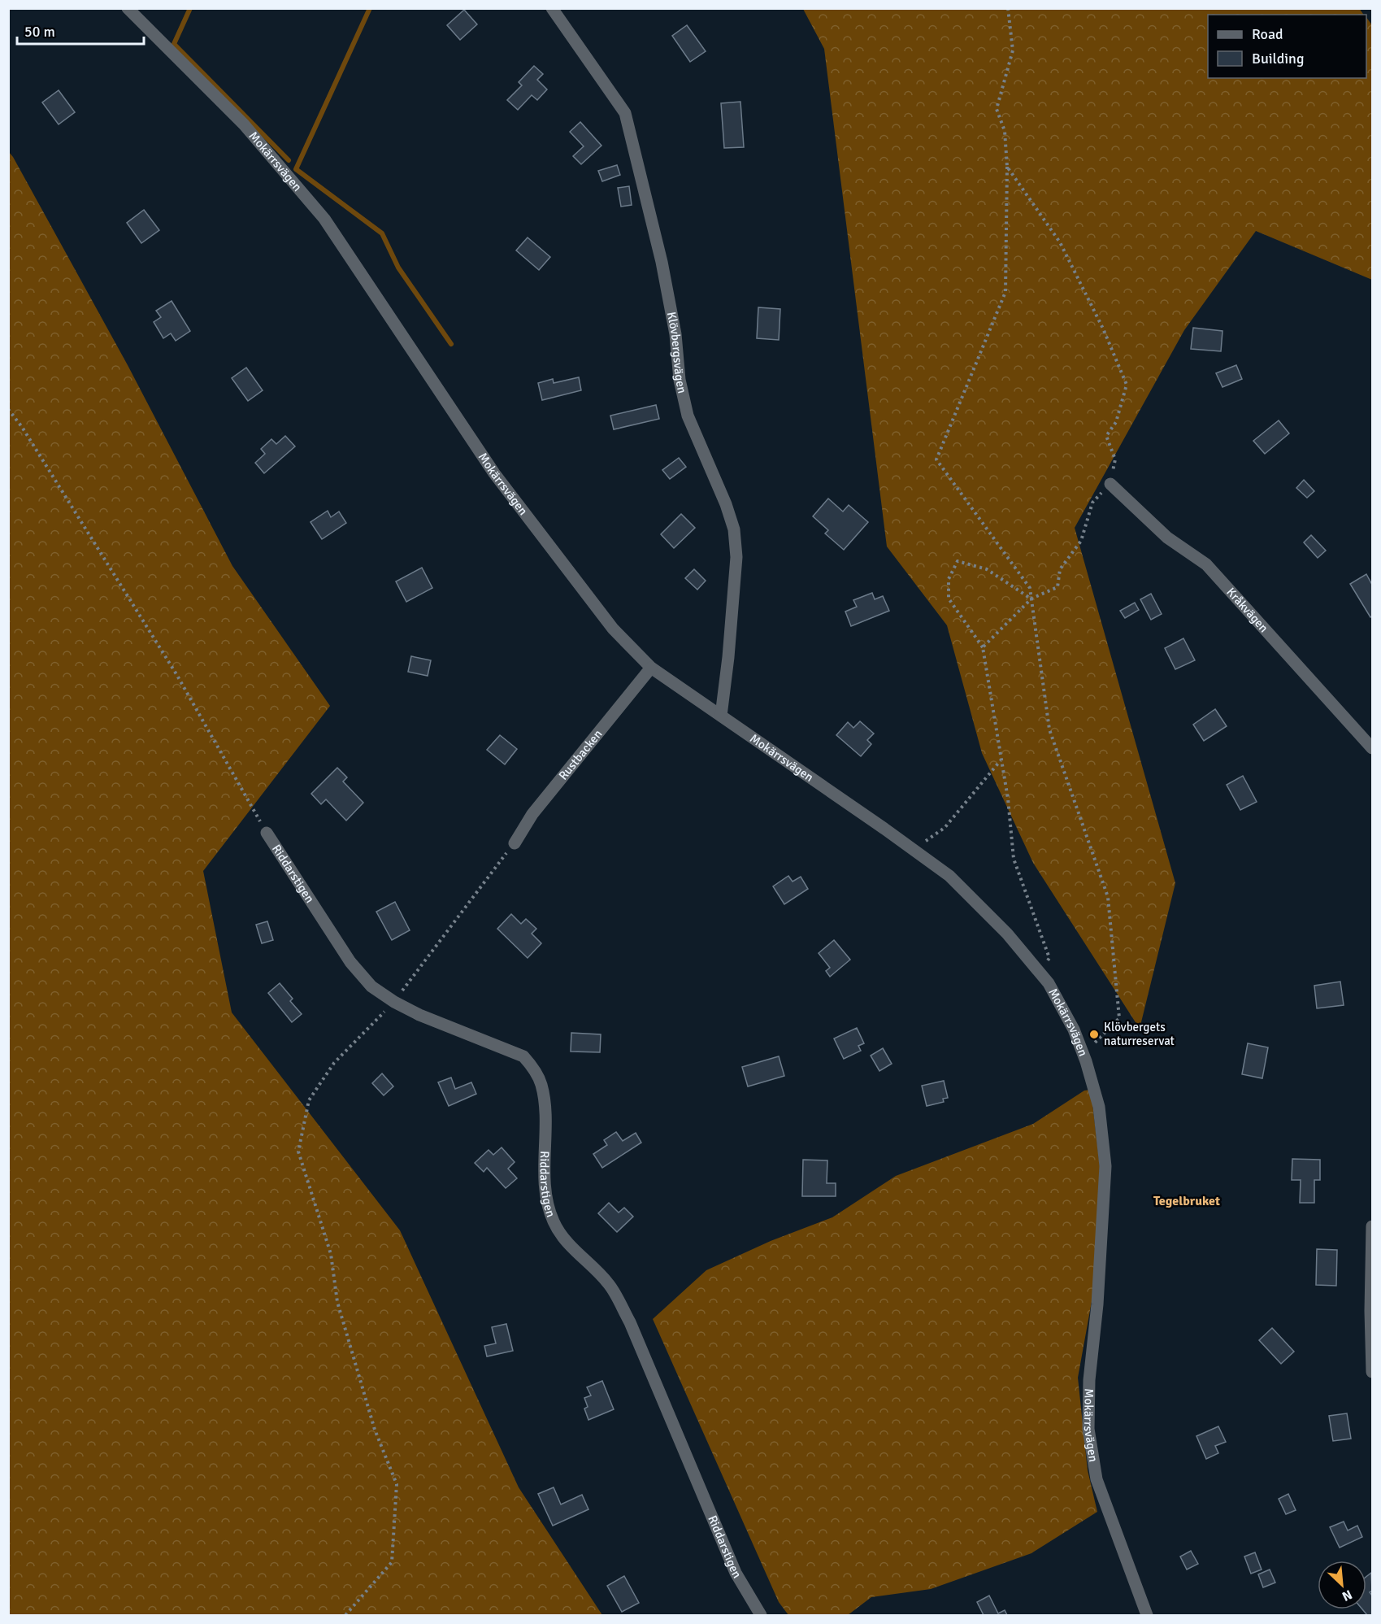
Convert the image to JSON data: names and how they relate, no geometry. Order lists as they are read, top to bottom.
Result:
{
  "streets": {
    "street": [
      "Mokärrsvägen",
      "Klövbergsvägen",
      "Kråkvägen",
      "Rustbacken",
      "Riddarstigen"
    ]
  },
  "crossings": [
    ["Mokärrsvägen", "Klövbergsvägen"],
    ["Mokärrsvägen", "Rustbacken"]
  ],
  "districts": ["Tegelbruket"],
  "places": ["Klövbergets naturreservat"],
  "legend": ["Road", "Building"],
  "scale_bar": "50 m",
  "north": "bottom right"
}
